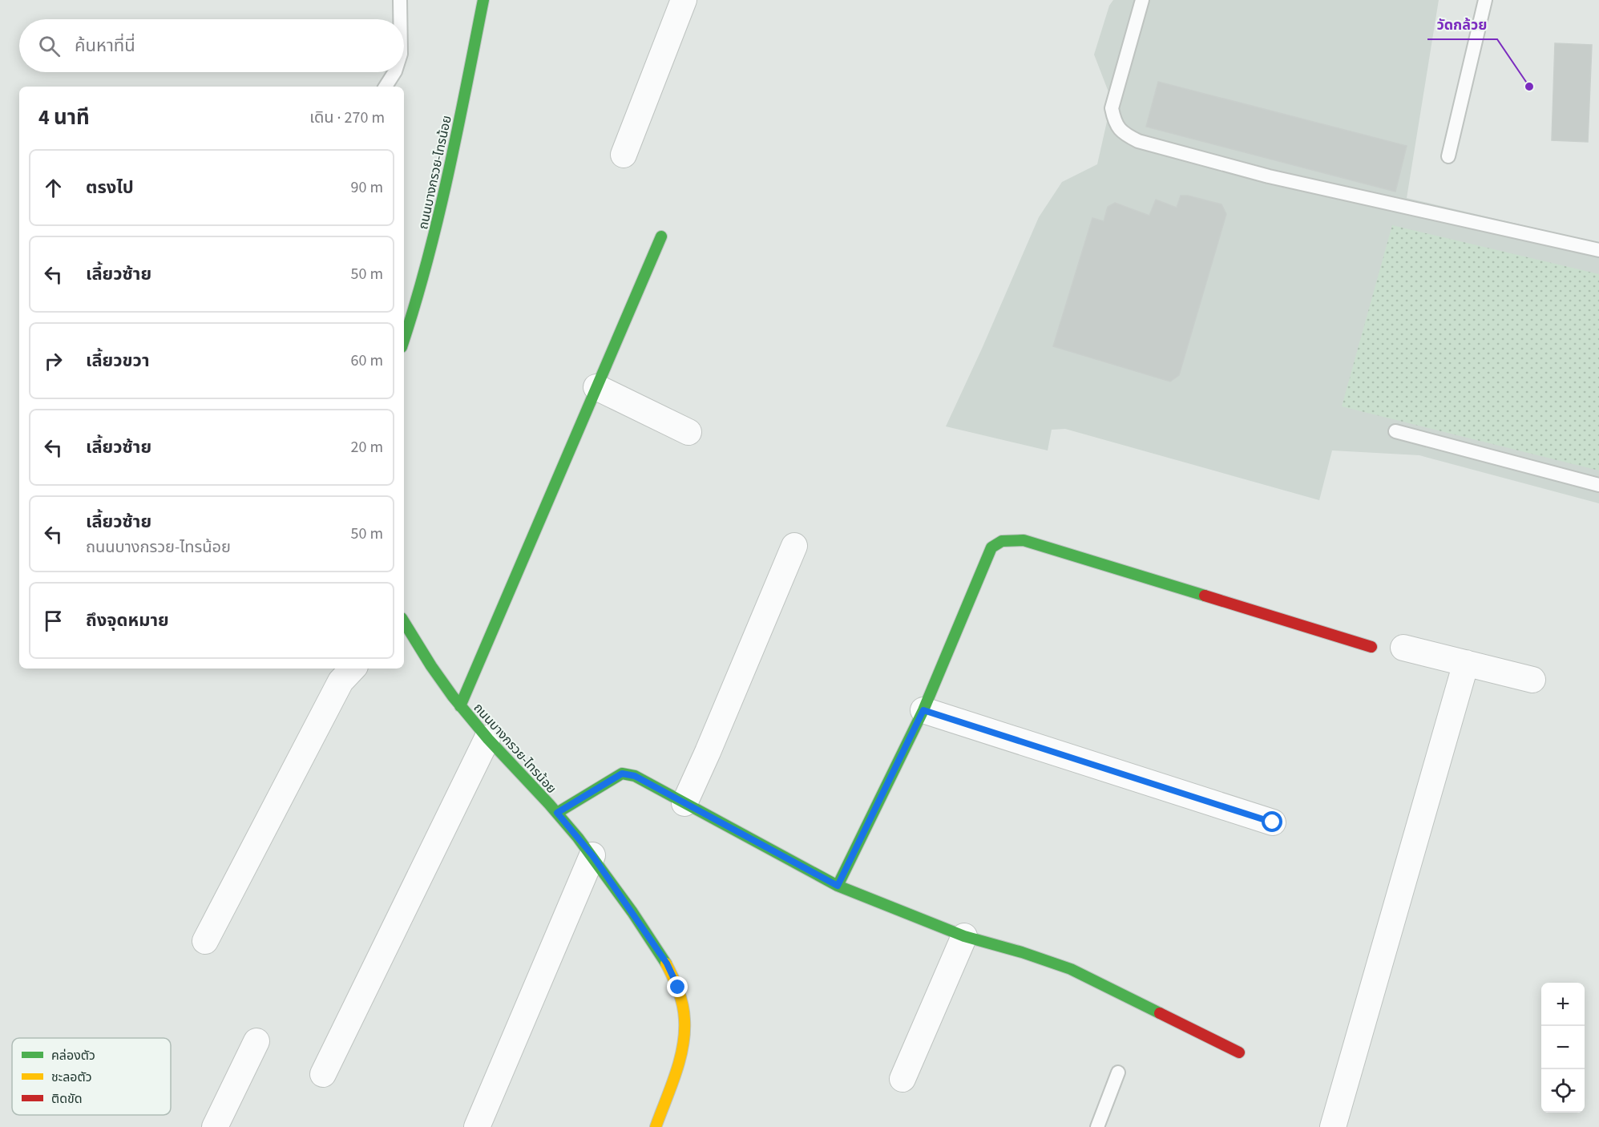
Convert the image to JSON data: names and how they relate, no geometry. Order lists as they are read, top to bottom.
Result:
{
  "streets": {
    "street": ["ถนนบางกรวย-ไทรน้อย"]
  },
  "places": ["วัดกล้วย"],
  "legend": ["คล่องตัว", "ชะลอตัว", "ติดขัด"],
  "page": {
    "search": "ค้นหาที่นี่",
    "heading": ["4 นาที", "เดิน · 270 m"],
    "list": [
      ["ตรงไป", "90 m"],
      ["เลี้ยวซ้าย", "50 m"],
      ["เลี้ยวขวา", "60 m"],
      ["เลี้ยวซ้าย", "20 m"],
      ["เลี้ยวซ้าย", "ถนนบางกรวย-ไทรน้อย", "50 m"],
      "ถึงจุดหมาย"
    ],
    "map_buttons": ["+", "−"]
  }
}
